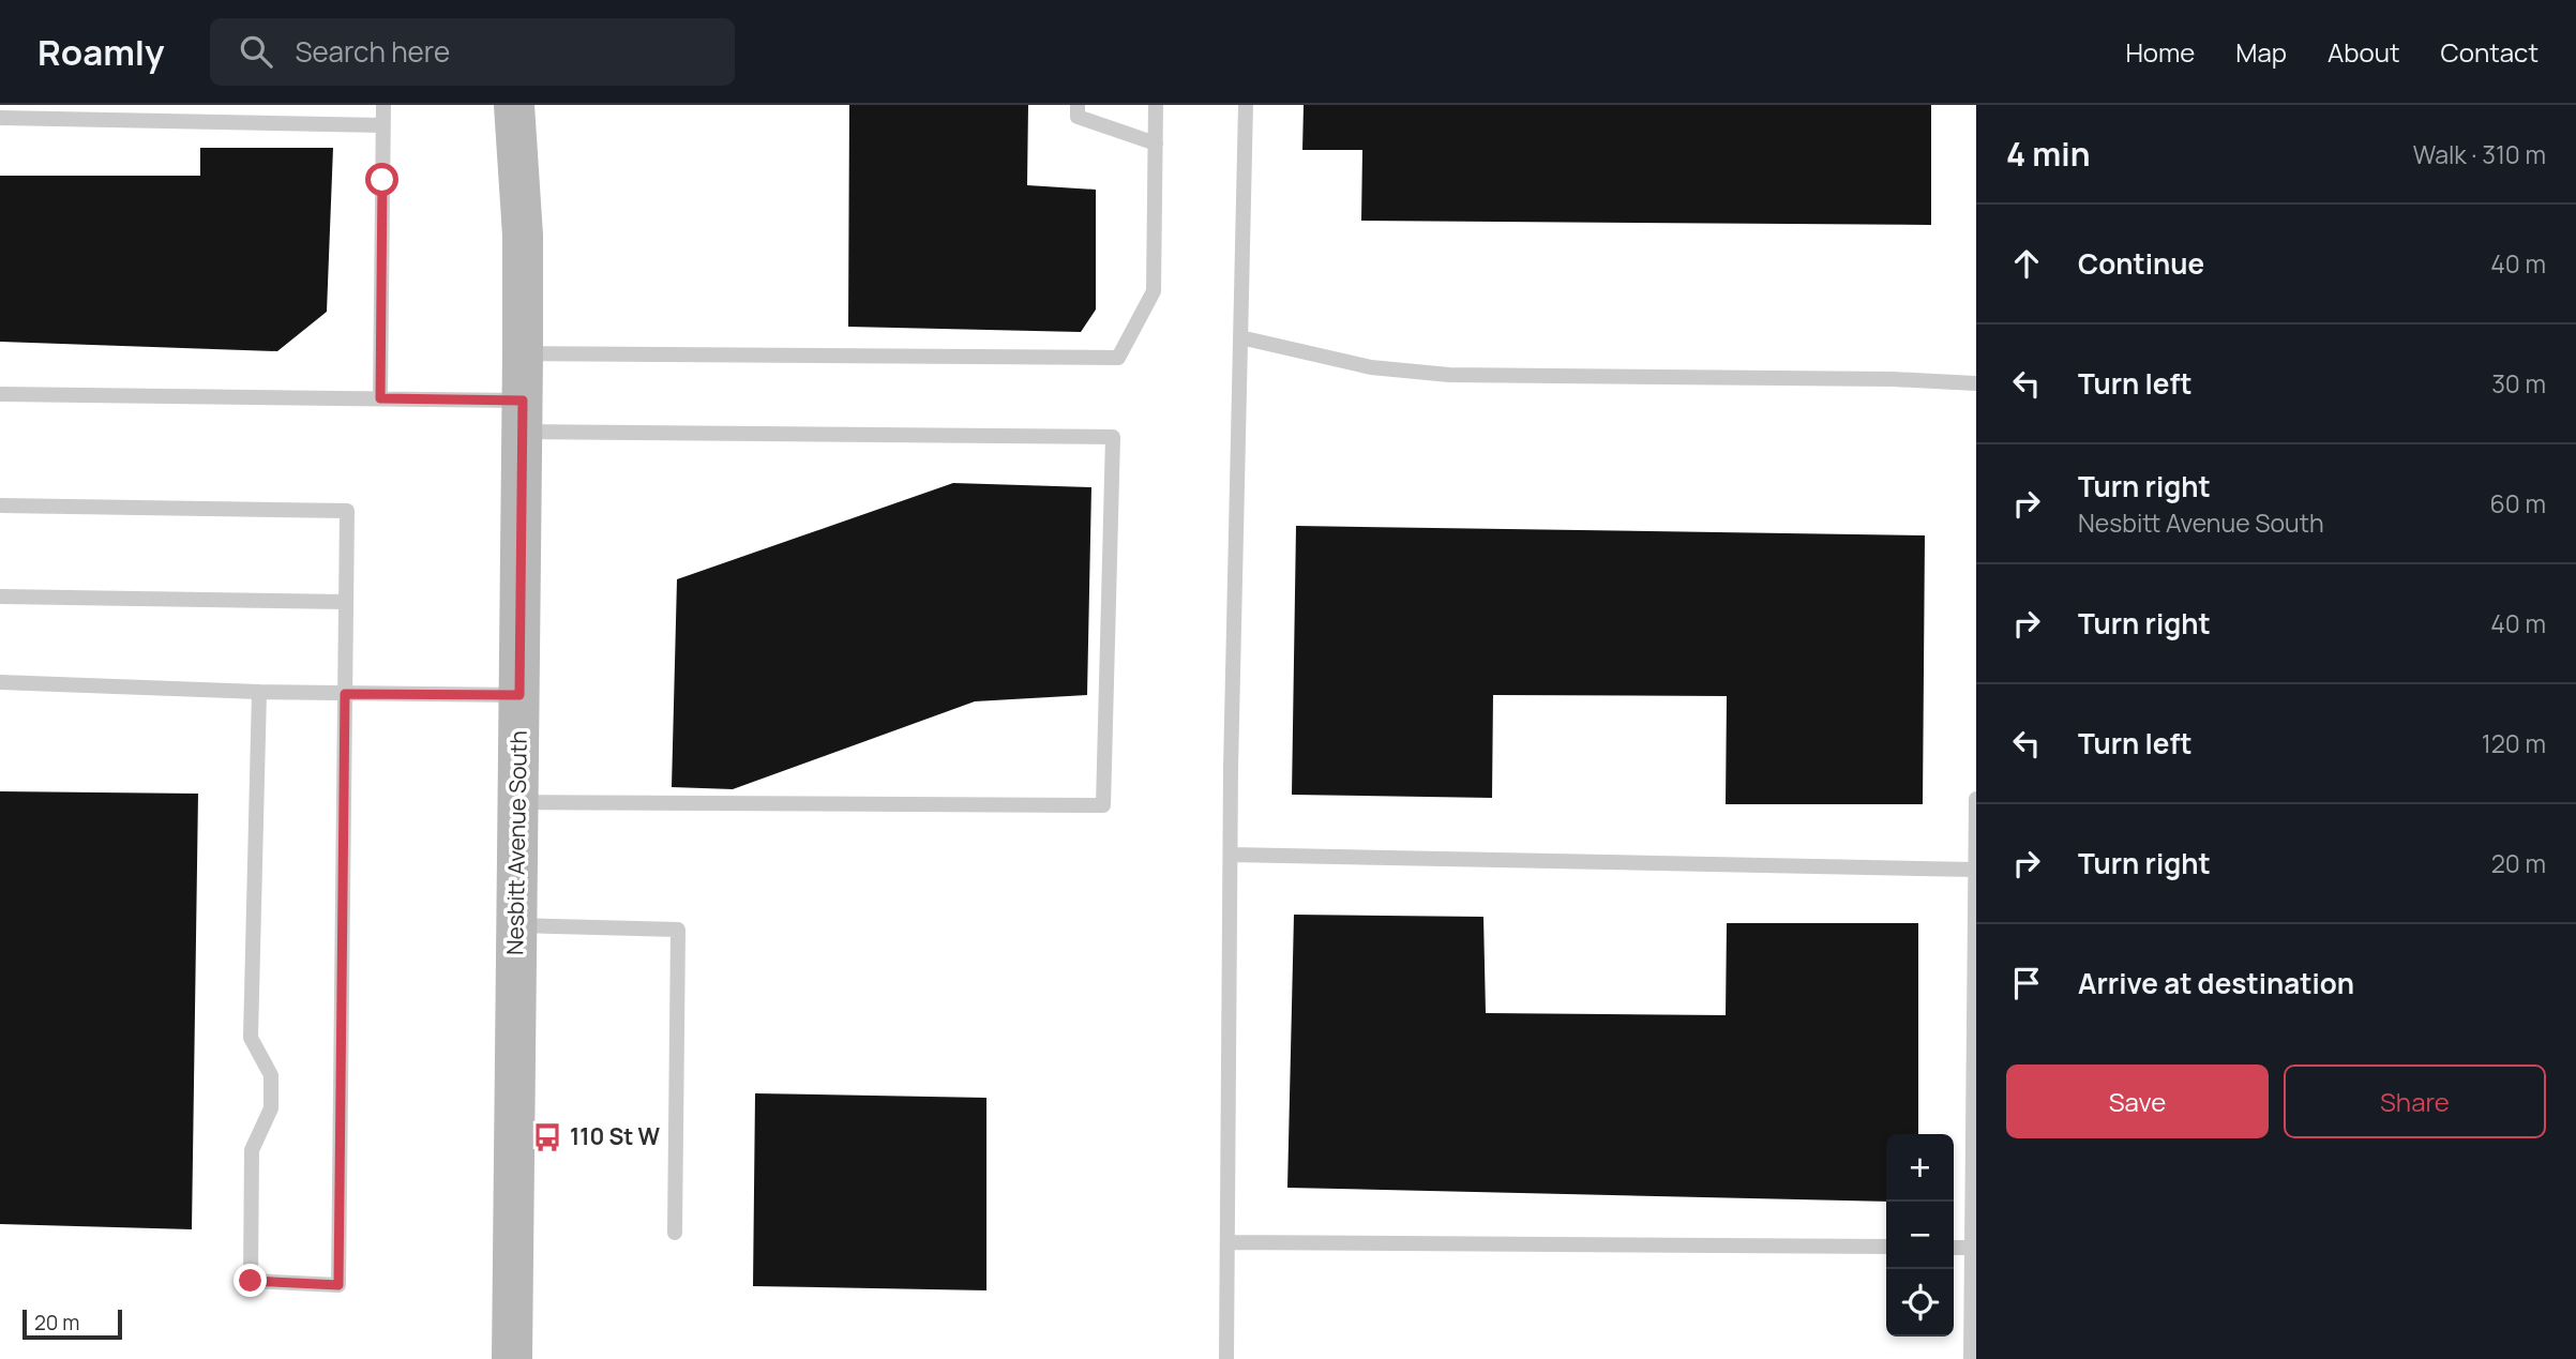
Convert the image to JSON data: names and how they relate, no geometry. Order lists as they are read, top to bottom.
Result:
{
  "streets": {
    "street": ["Nesbitt Avenue South"]
  },
  "places": {
    "bus stop": ["110 St W"]
  },
  "scale_bar": "20 m",
  "page": {
    "header": "Roamly",
    "search": "Search here",
    "nav": [
      "Home",
      "Map",
      "About",
      "Contact"
    ],
    "heading": ["4 min", "Walk · 310 m"],
    "list": [
      ["Continue", "40 m"],
      ["Turn left", "30 m"],
      ["Turn right", "Nesbitt Avenue South", "60 m"],
      ["Turn right", "40 m"],
      ["Turn left", "120 m"],
      ["Turn right", "20 m"],
      "Arrive at destination"
    ],
    "buttons": ["Save", "Share"],
    "map_buttons": ["+", "−"],
    "scale": "20 m"
  }
}
